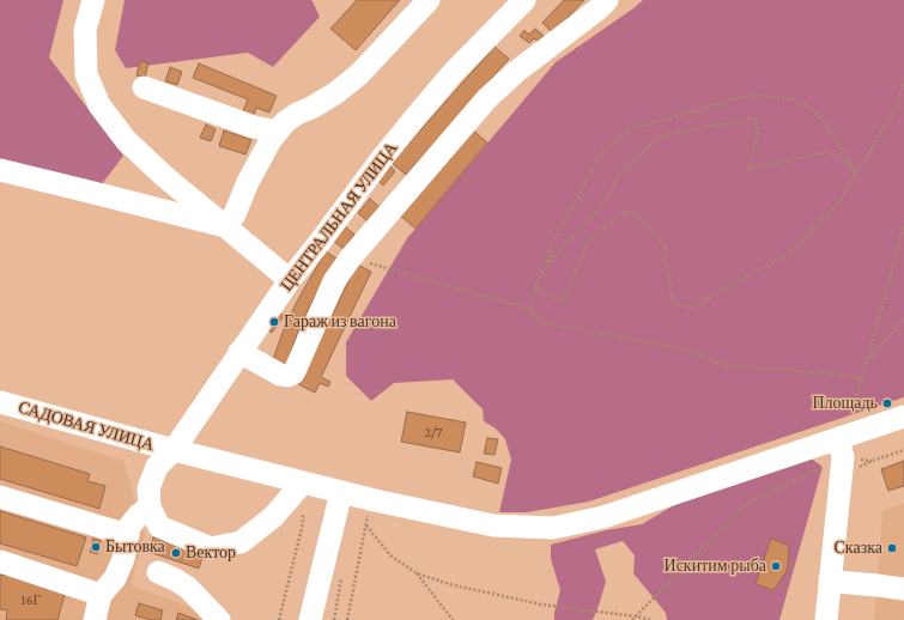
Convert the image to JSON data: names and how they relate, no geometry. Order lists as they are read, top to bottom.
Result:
{
  "streets": {
    "street": ["ЦЕНТРАЛЬНАЯ УЛИЦА", "САДОВАЯ УЛИЦА"]
  },
  "crossings": [
    ["ЦЕНТРАЛЬНАЯ УЛИЦА", "САДОВАЯ УЛИЦА"]
  ],
  "places": [
    "Гараж из вагона",
    "Площадь",
    "Бытовка",
    "Сказка",
    "Вектор",
    "Искитим рыба"
  ],
  "house_numbers": ["2/7", "16Г"]
}
